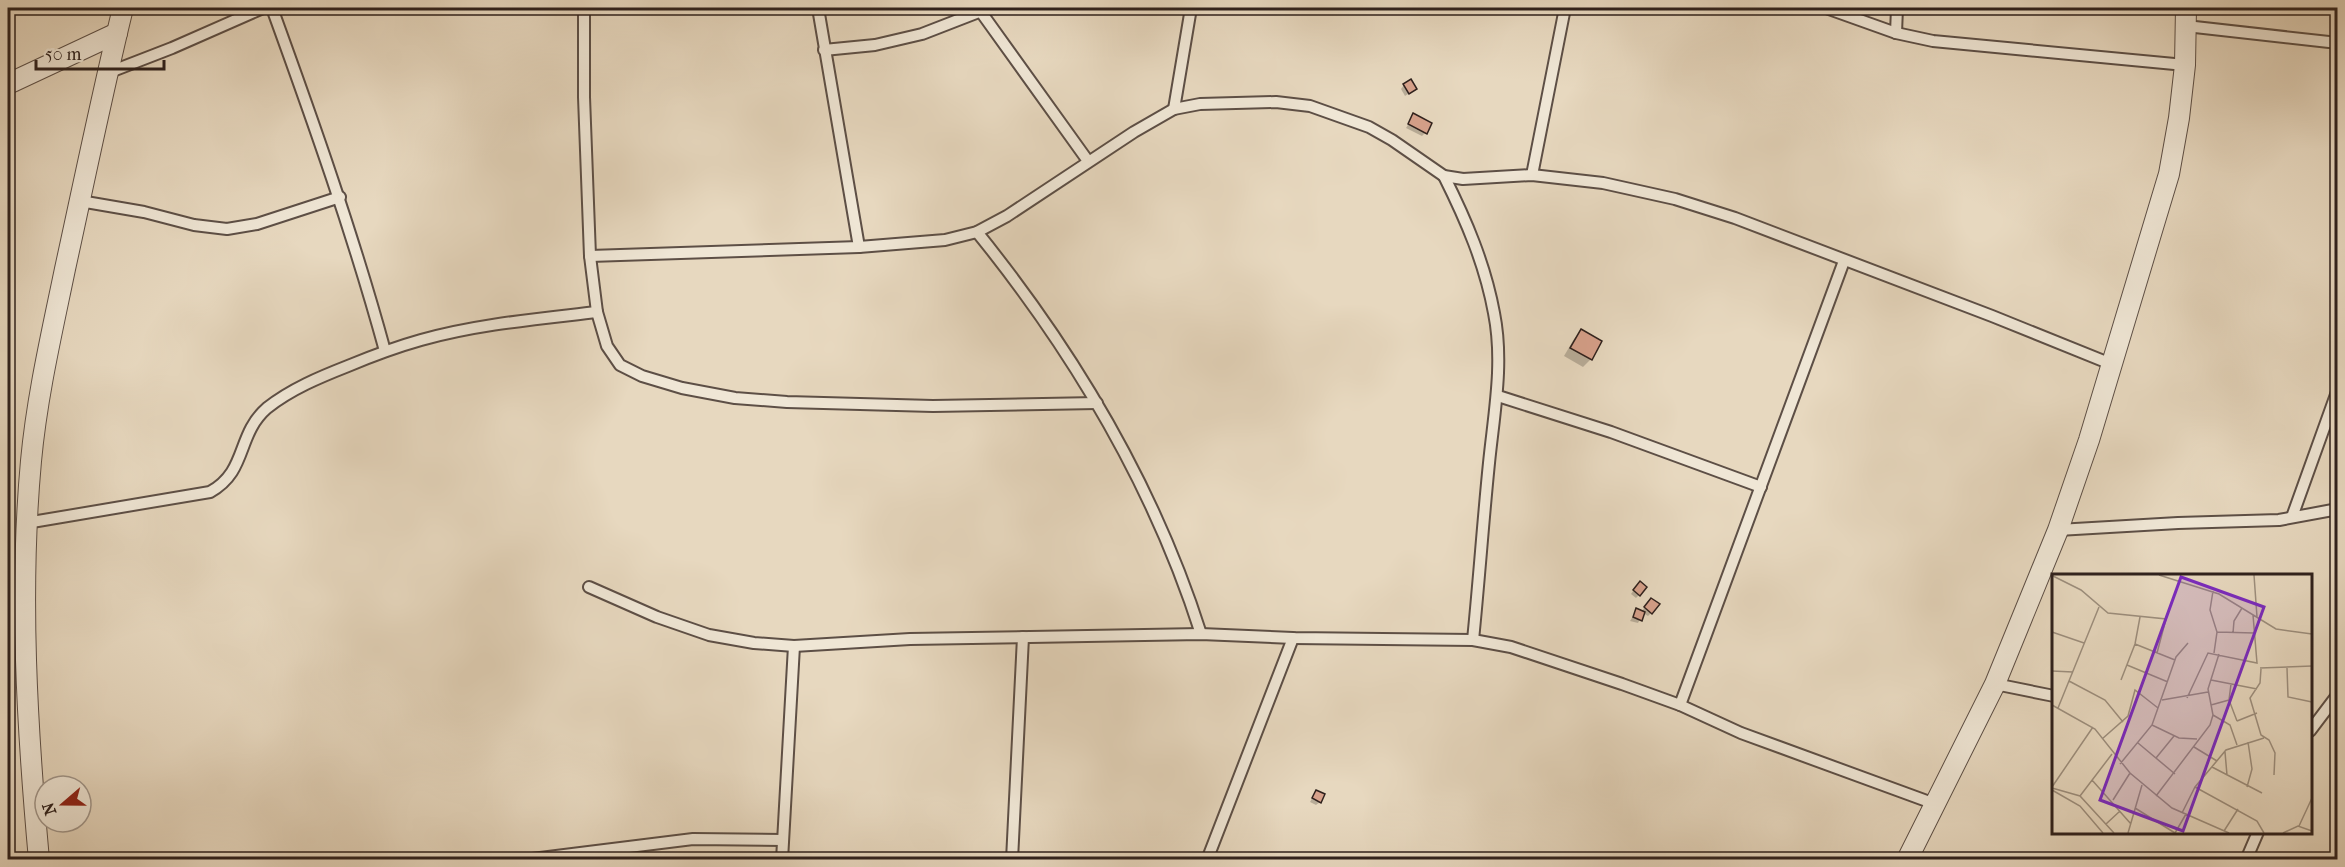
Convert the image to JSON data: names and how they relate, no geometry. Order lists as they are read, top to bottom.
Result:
{
  "scale_bar": "50 m",
  "north": "left"
}
